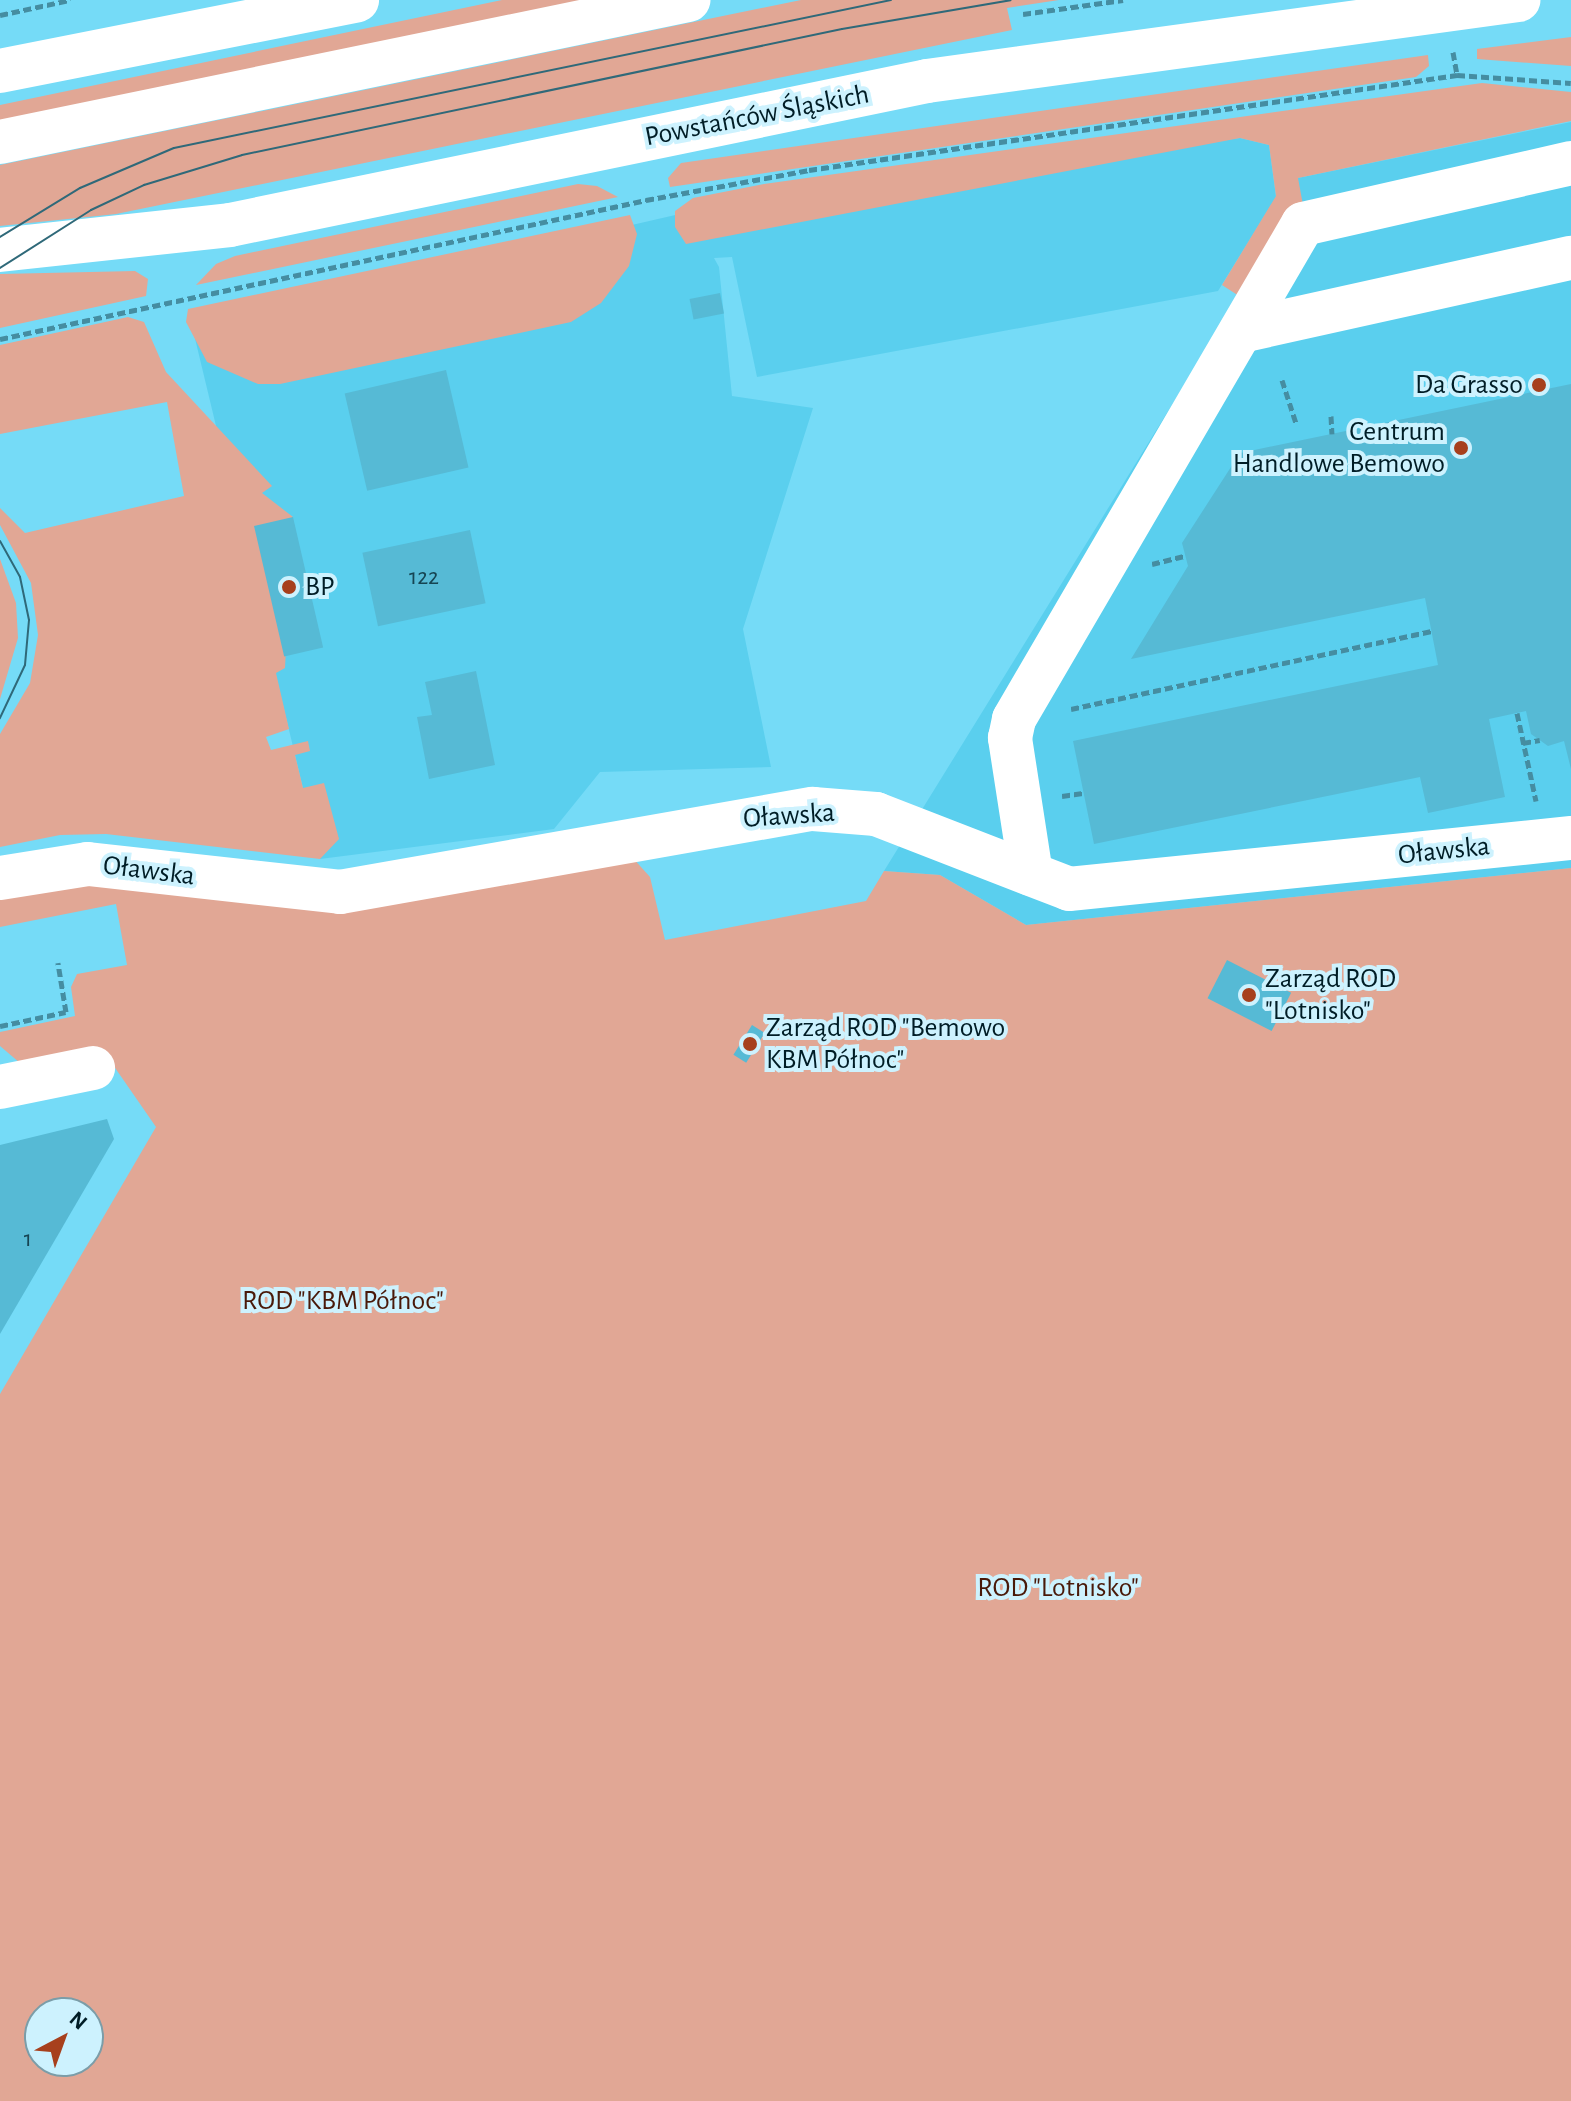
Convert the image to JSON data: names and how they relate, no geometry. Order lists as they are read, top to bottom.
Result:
{
  "streets": {
    "main road": ["Powstańców Śląskich", "Oławska"]
  },
  "parks": ["ROD \"KBM Północ\"", "ROD \"Lotnisko\""],
  "places": [
    "Da Grasso",
    "Centrum Handlowe Bemowo",
    "BP",
    "Zarząd ROD \"Lotnisko\"",
    "Zarząd ROD \"Bemowo KBM Północ\""
  ],
  "house_numbers": ["122", "1"],
  "north": "top right"
}
